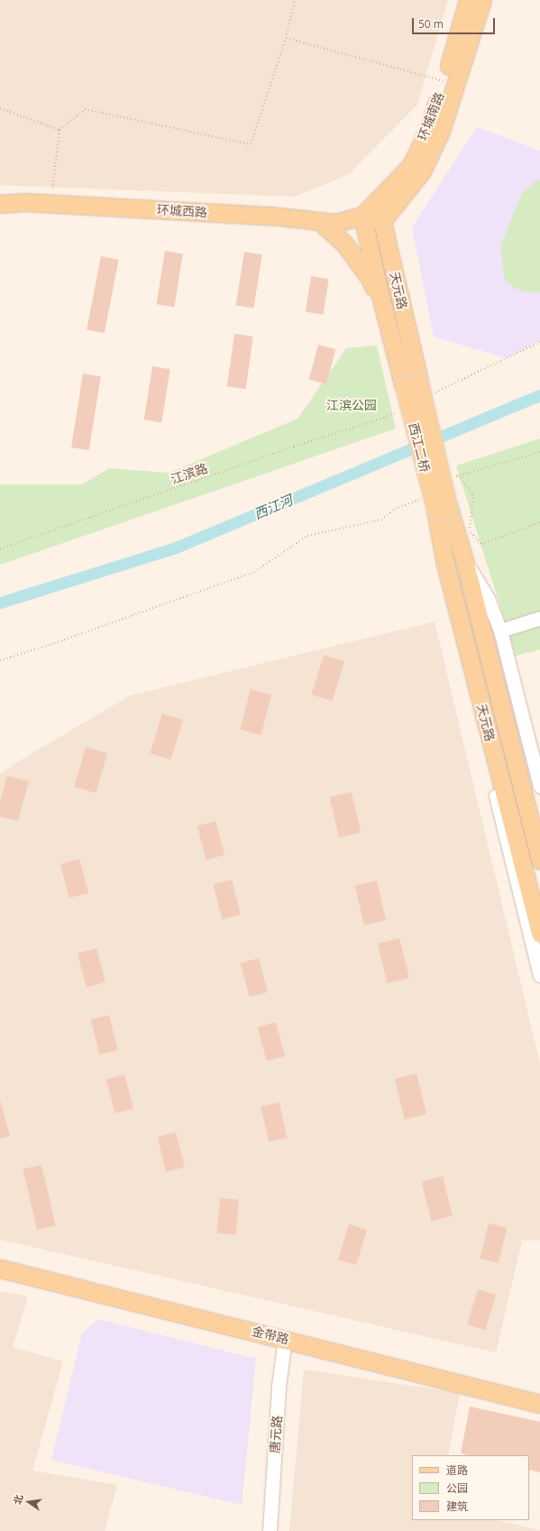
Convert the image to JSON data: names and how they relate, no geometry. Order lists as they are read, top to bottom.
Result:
{
  "streets": {
    "main road": [
      "环城南路",
      "环城西路",
      "天元路",
      "西江二桥",
      "金带路"
    ],
    "street": ["唐元路"],
    "path": ["江滨路"]
  },
  "crossings": [
    ["环城南路", "环城西路"],
    ["环城南路", "天元路"],
    ["环城西路", "天元路"],
    ["天元路", "西江二桥"],
    ["金带路", "唐元路"]
  ],
  "water": ["西江河"],
  "parks": ["江滨公园"],
  "legend": ["道路", "公园", "建筑"],
  "scale_bar": "50 m",
  "north": "left"
}
